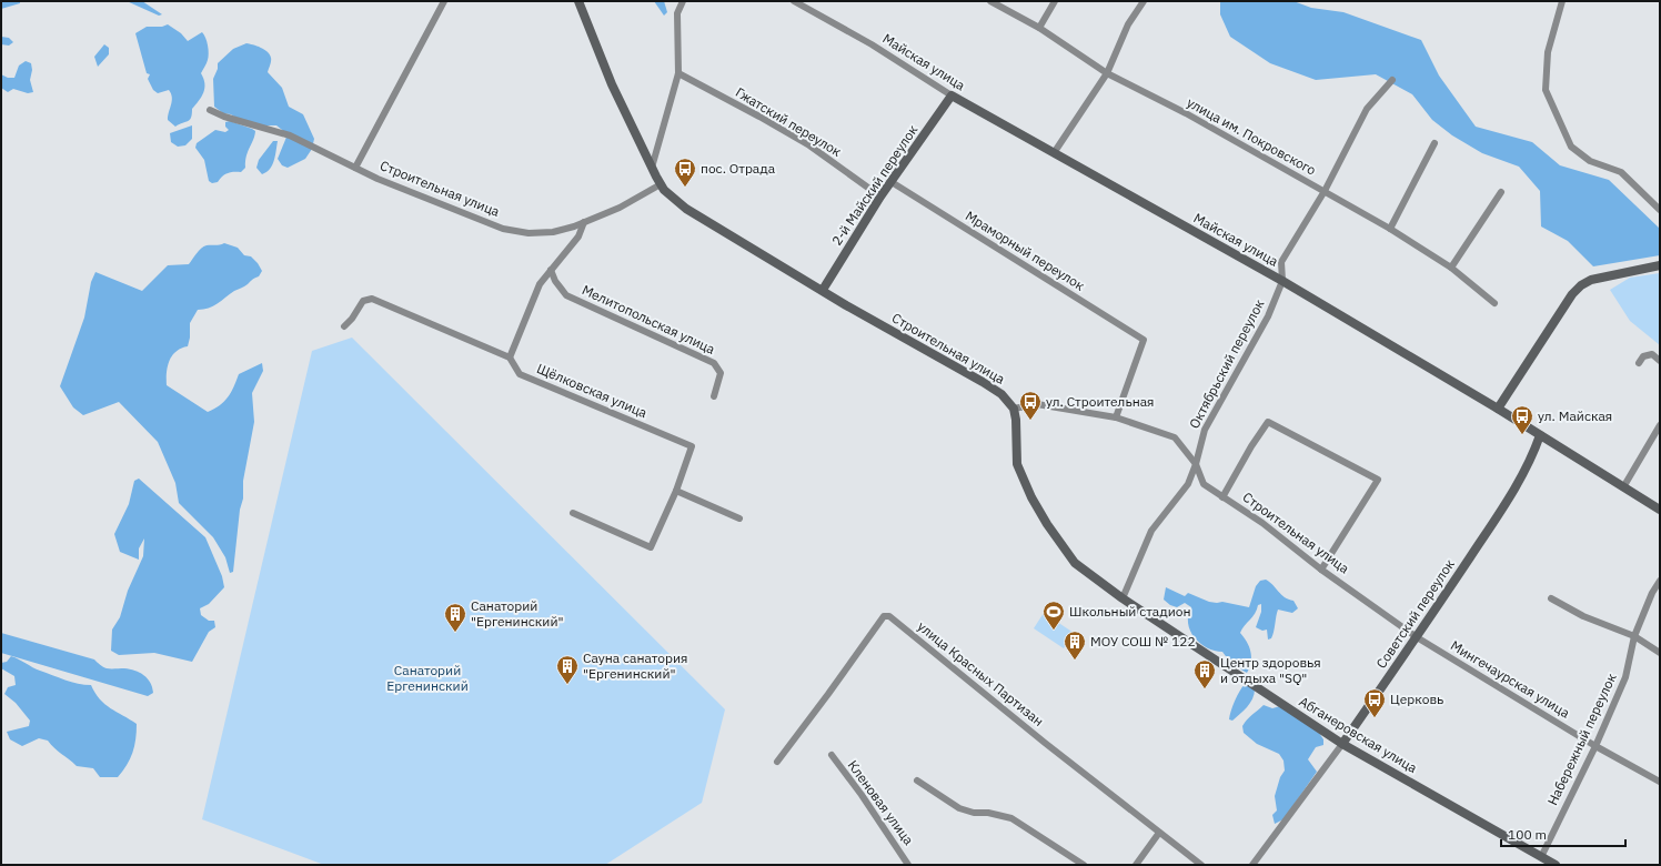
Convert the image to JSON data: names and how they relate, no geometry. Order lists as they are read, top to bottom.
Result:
{
  "streets": {
    "street": [
      "Майская улица",
      "Гжатский переулок",
      "улица им. Покровского",
      "2-й Майский переулок",
      "Строительная улица",
      "Мраморный переулок",
      "Мелитопольская улица",
      "Октябрьский переулок",
      "Щёлковская улица",
      "Советский переулок",
      "улица Красных Партизан",
      "Мингечаурская улица",
      "Абганеровская улица",
      "Набережный переулок",
      "Кленовая улица"
    ]
  },
  "crossings": [
    ["Майская улица", "2-й Майский переулок"],
    ["Майская улица", "Октябрьский переулок"],
    ["Майская улица", "Советский переулок"],
    ["Гжатский переулок", "2-й Майский переулок"],
    ["улица им. Покровского", "Октябрьский переулок"],
    ["2-й Майский переулок", "Строительная улица"],
    ["2-й Майский переулок", "Мраморный переулок"],
    ["Строительная улица", "Мраморный переулок"],
    ["Строительная улица", "Октябрьский переулок"],
    ["Строительная улица", "Советский переулок"],
    ["Строительная улица", "Мингечаурская улица"],
    ["Строительная улица", "Абганеровская улица"],
    ["Октябрьский переулок", "Абганеровская улица"],
    ["Советский переулок", "Мингечаурская улица"],
    ["Советский переулок", "Абганеровская улица"],
    ["Мингечаурская улица", "Набережный переулок"],
    ["Абганеровская улица", "Набережный переулок"]
  ],
  "parks": ["Санаторий Ергенинский"],
  "places": {
    "bus stop": [
      "пос. Отрада",
      "ул. Строительная",
      "ул. Майская",
      "Церковь"
    ],
    "sports": ["Школьный стадион"],
    "building": [
      "Санаторий \"Ергенинский\"",
      "МОУ СОШ № 122",
      "Сауна санатория \"Ергенинский\"",
      "Центр здоровья и отдыха \"SQ\""
    ]
  },
  "scale_bar": "100 m"
}
